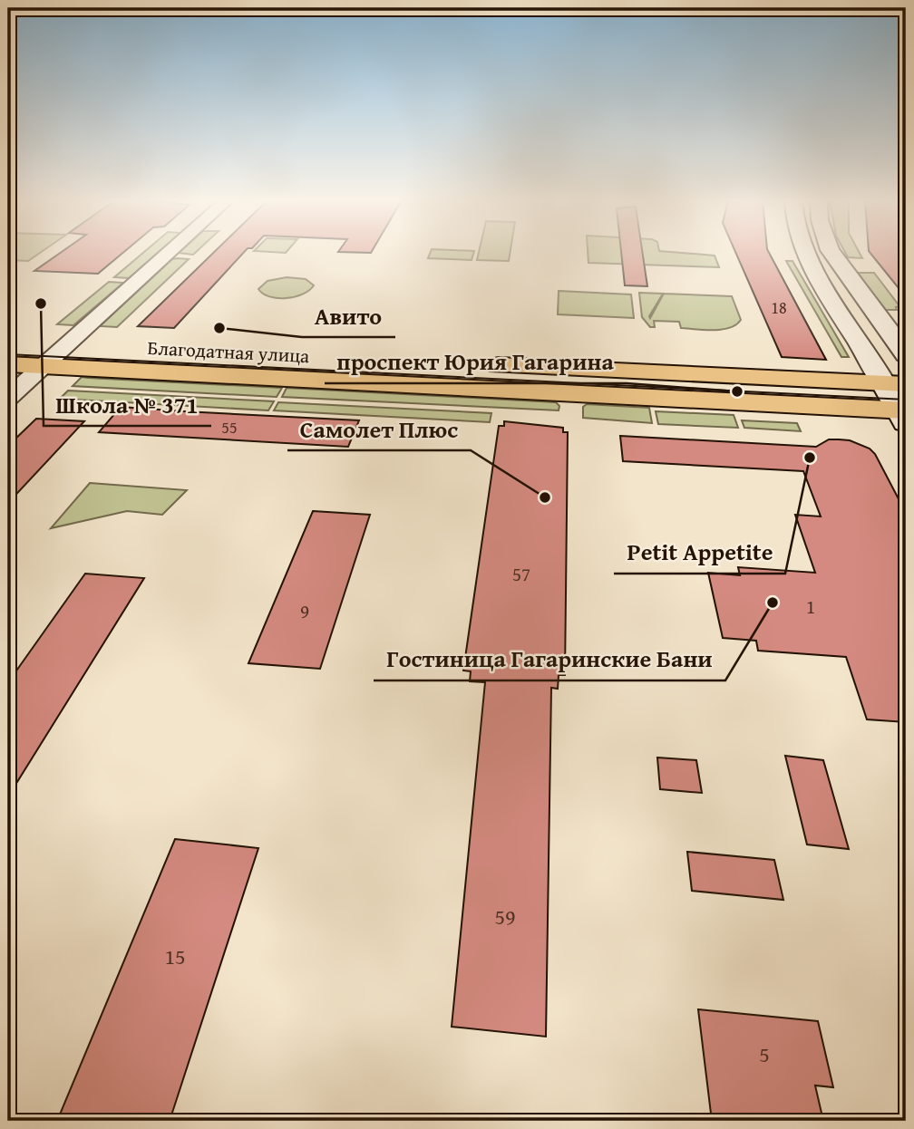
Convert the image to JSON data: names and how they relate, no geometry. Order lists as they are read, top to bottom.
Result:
{
  "streets": {
    "main road": ["Благодатная улица"]
  },
  "places": [
    "Школа № 371",
    "Авито",
    "проспект Юрия Гагарина",
    "Petit Appetite",
    "Самолет Плюс",
    "Гостиница Гагаринские Бани"
  ],
  "house_numbers": [
    "18",
    "55",
    "57",
    "1",
    "9",
    "59",
    "15",
    "5"
  ]
}
